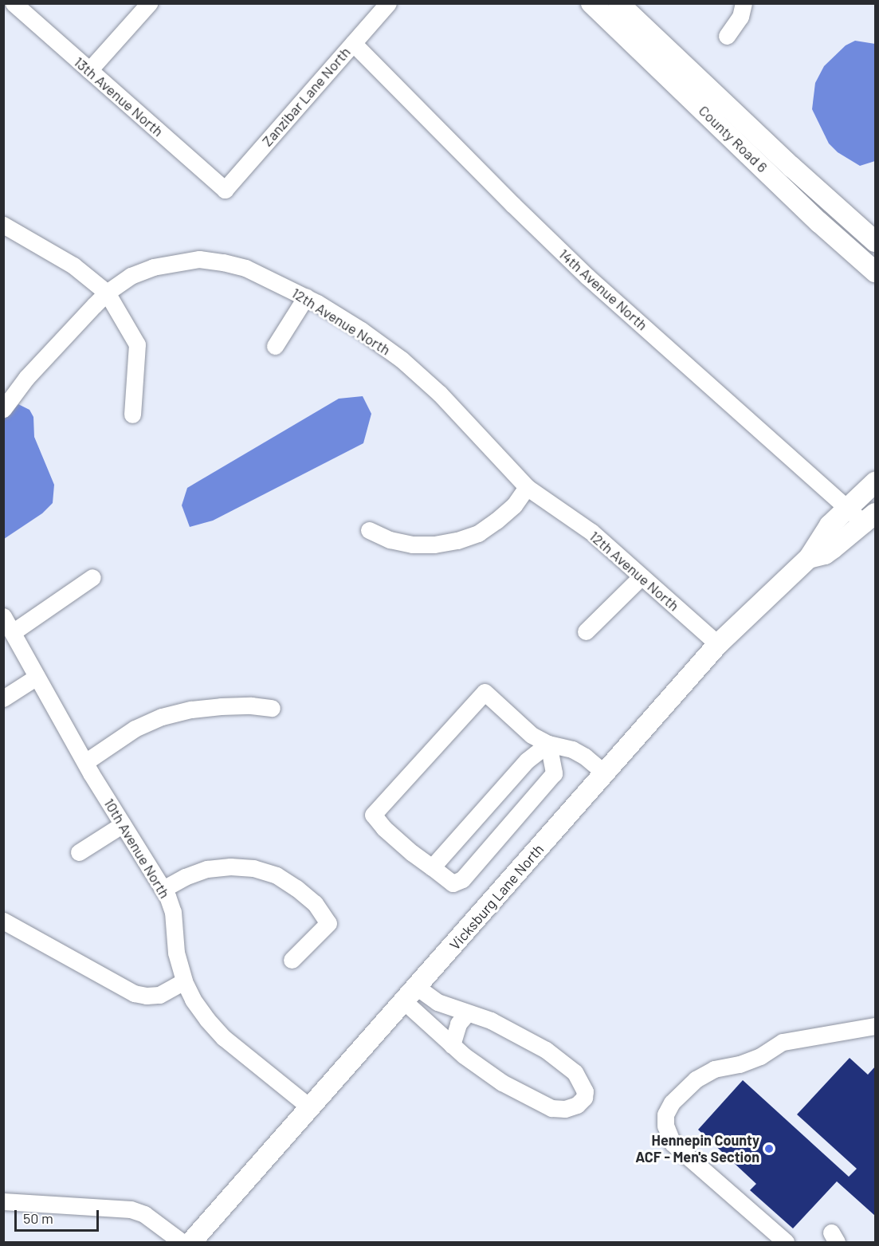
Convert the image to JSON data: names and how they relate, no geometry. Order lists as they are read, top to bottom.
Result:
{
  "streets": {
    "main road": ["County Road 6", "Vicksburg Lane North"],
    "street": [
      "13th Avenue North",
      "Zanzibar Lane North",
      "14th Avenue North",
      "12th Avenue North",
      "10th Avenue North"
    ]
  },
  "crossings": [
    ["13th Avenue North", "Zanzibar Lane North"],
    ["Zanzibar Lane North", "14th Avenue North"],
    ["14th Avenue North", "Vicksburg Lane North"],
    ["12th Avenue North", "Vicksburg Lane North"],
    ["10th Avenue North", "Vicksburg Lane North"]
  ],
  "places": ["Hennepin County ACF - Men's Section"],
  "scale_bar": "50 m"
}
